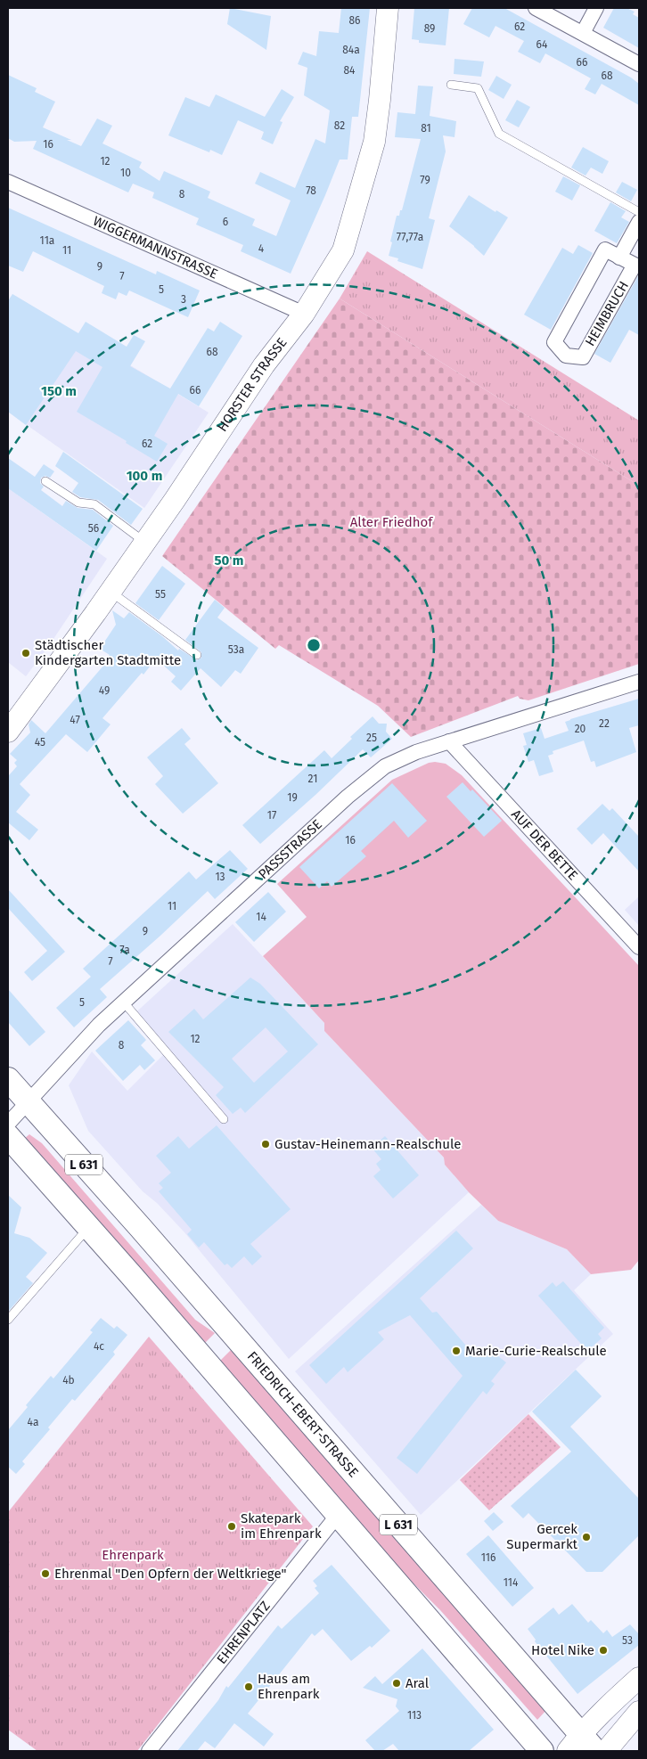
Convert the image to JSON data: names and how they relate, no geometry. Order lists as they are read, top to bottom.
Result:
{
  "streets": {
    "main road": ["HORSTER STRASSE", "L 631", "FRIEDRICH-EBERT-STRASSE"],
    "street": [
      "WIGGERMANNSTRASSE",
      "HEIMBRUCH",
      "AUF DER BETTE",
      "PASSSTRASSE",
      "EHRENPLATZ"
    ]
  },
  "crossings": [
    ["WIGGERMANNSTRASSE", "HORSTER STRASSE"],
    ["AUF DER BETTE", "PASSSTRASSE"],
    ["PASSSTRASSE", "FRIEDRICH-EBERT-STRASSE"],
    ["L 631", "EHRENPLATZ"]
  ],
  "parks": ["Alter Friedhof", "Ehrenpark"],
  "places": [
    "Städtischer Kindergarten Stadtmitte",
    "Gustav-Heinemann-Realschule",
    "Marie-Curie-Realschule",
    "Skatepark im Ehrenpark",
    "Gercek Supermarkt",
    "Ehrenmal \"Den Opfern der Weltkriege\"",
    "Hotel Nike",
    "Aral",
    "Haus am Ehrenpark"
  ],
  "house_numbers": [
    "86",
    "62",
    "89",
    "64",
    "84a",
    "66",
    "84",
    "68",
    "82",
    "81",
    "16",
    "12",
    "10",
    "79",
    "78",
    "8",
    "6",
    "77,77a",
    "11a",
    "4",
    "11",
    "9",
    "7",
    "5",
    "3",
    "68",
    "66",
    "62",
    "56",
    "55",
    "53a",
    "49",
    "47",
    "22",
    "20",
    "25",
    "45",
    "21",
    "19",
    "17",
    "16",
    "13",
    "11",
    "14",
    "9",
    "7a",
    "7",
    "5",
    "12",
    "8",
    "4c",
    "4b",
    "4a",
    "116",
    "114",
    "53",
    "113"
  ],
  "rings": ["150 m", "100 m", "50 m"]
}
